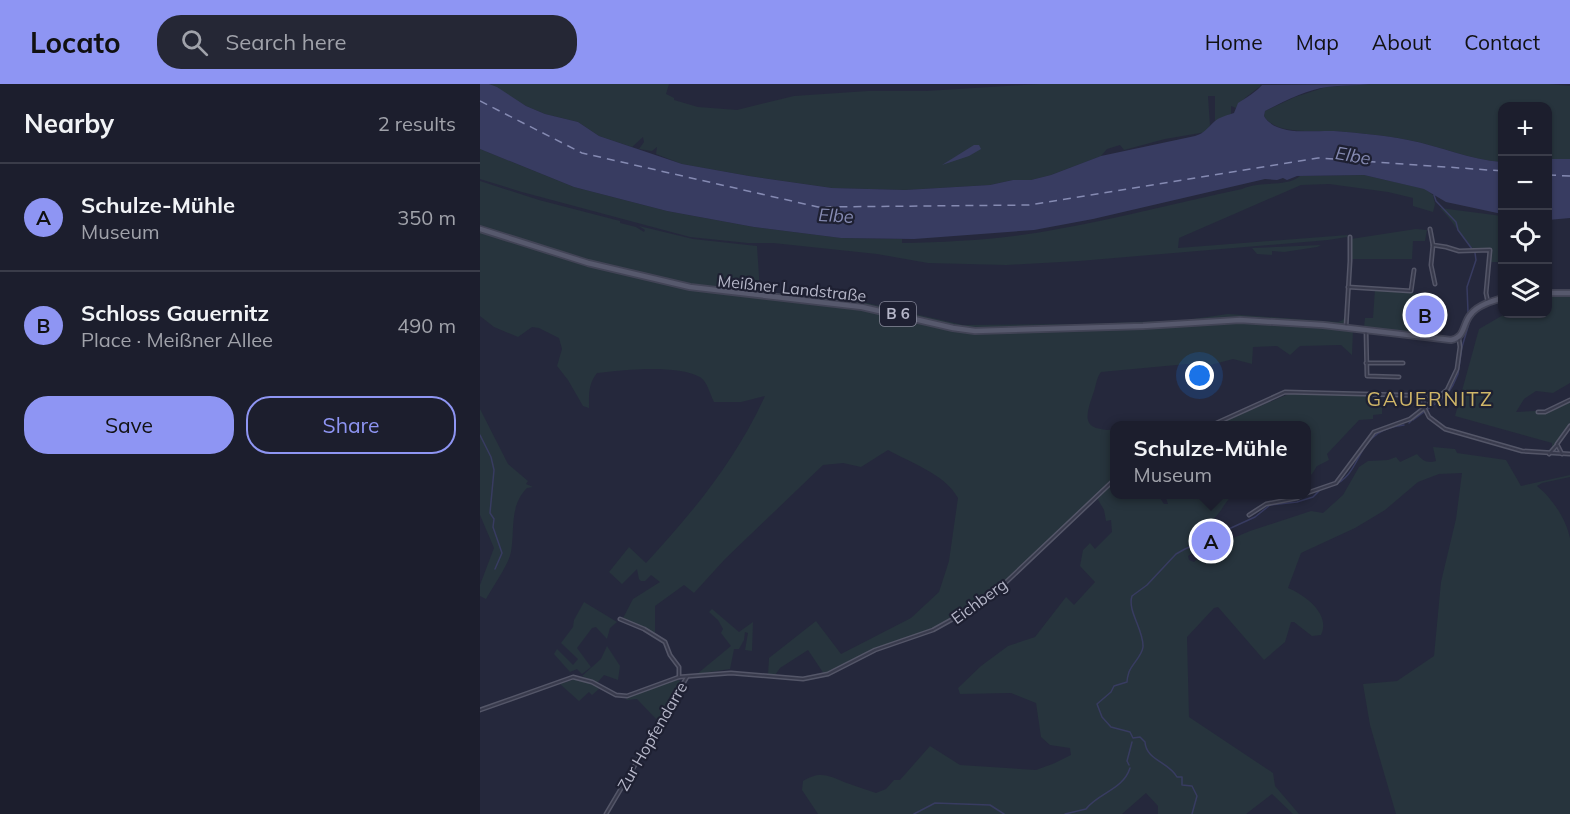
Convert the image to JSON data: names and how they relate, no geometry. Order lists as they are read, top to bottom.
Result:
{
  "streets": {
    "main road": ["Meißner Landstraße", "B 6"],
    "street": ["Eichberg", "Zur Hopfendarre"]
  },
  "crossings": [
    ["Meißner Landstraße", "B 6"],
    ["Eichberg", "Zur Hopfendarre"]
  ],
  "districts": ["GAUERNITZ"],
  "water": ["Elbe"],
  "page": {
    "header": "Locato",
    "search": "Search here",
    "nav": [
      "Home",
      "Map",
      "About",
      "Contact"
    ],
    "heading": ["Nearby", "2 results"],
    "map_buttons": ["+", "−"],
    "list": [
      {
        "mark": "A",
        "name": "Schulze-Mühle",
        "note": "Museum",
        "value": "350 m"
      },
      {
        "mark": "B",
        "name": "Schloss Gauernitz",
        "note": "Place · Meißner Allee",
        "value": "490 m"
      }
    ],
    "pins": ["B", "A"],
    "buttons": ["Save", "Share"],
    "popup": ["Schulze-Mühle", "Museum"]
  }
}
